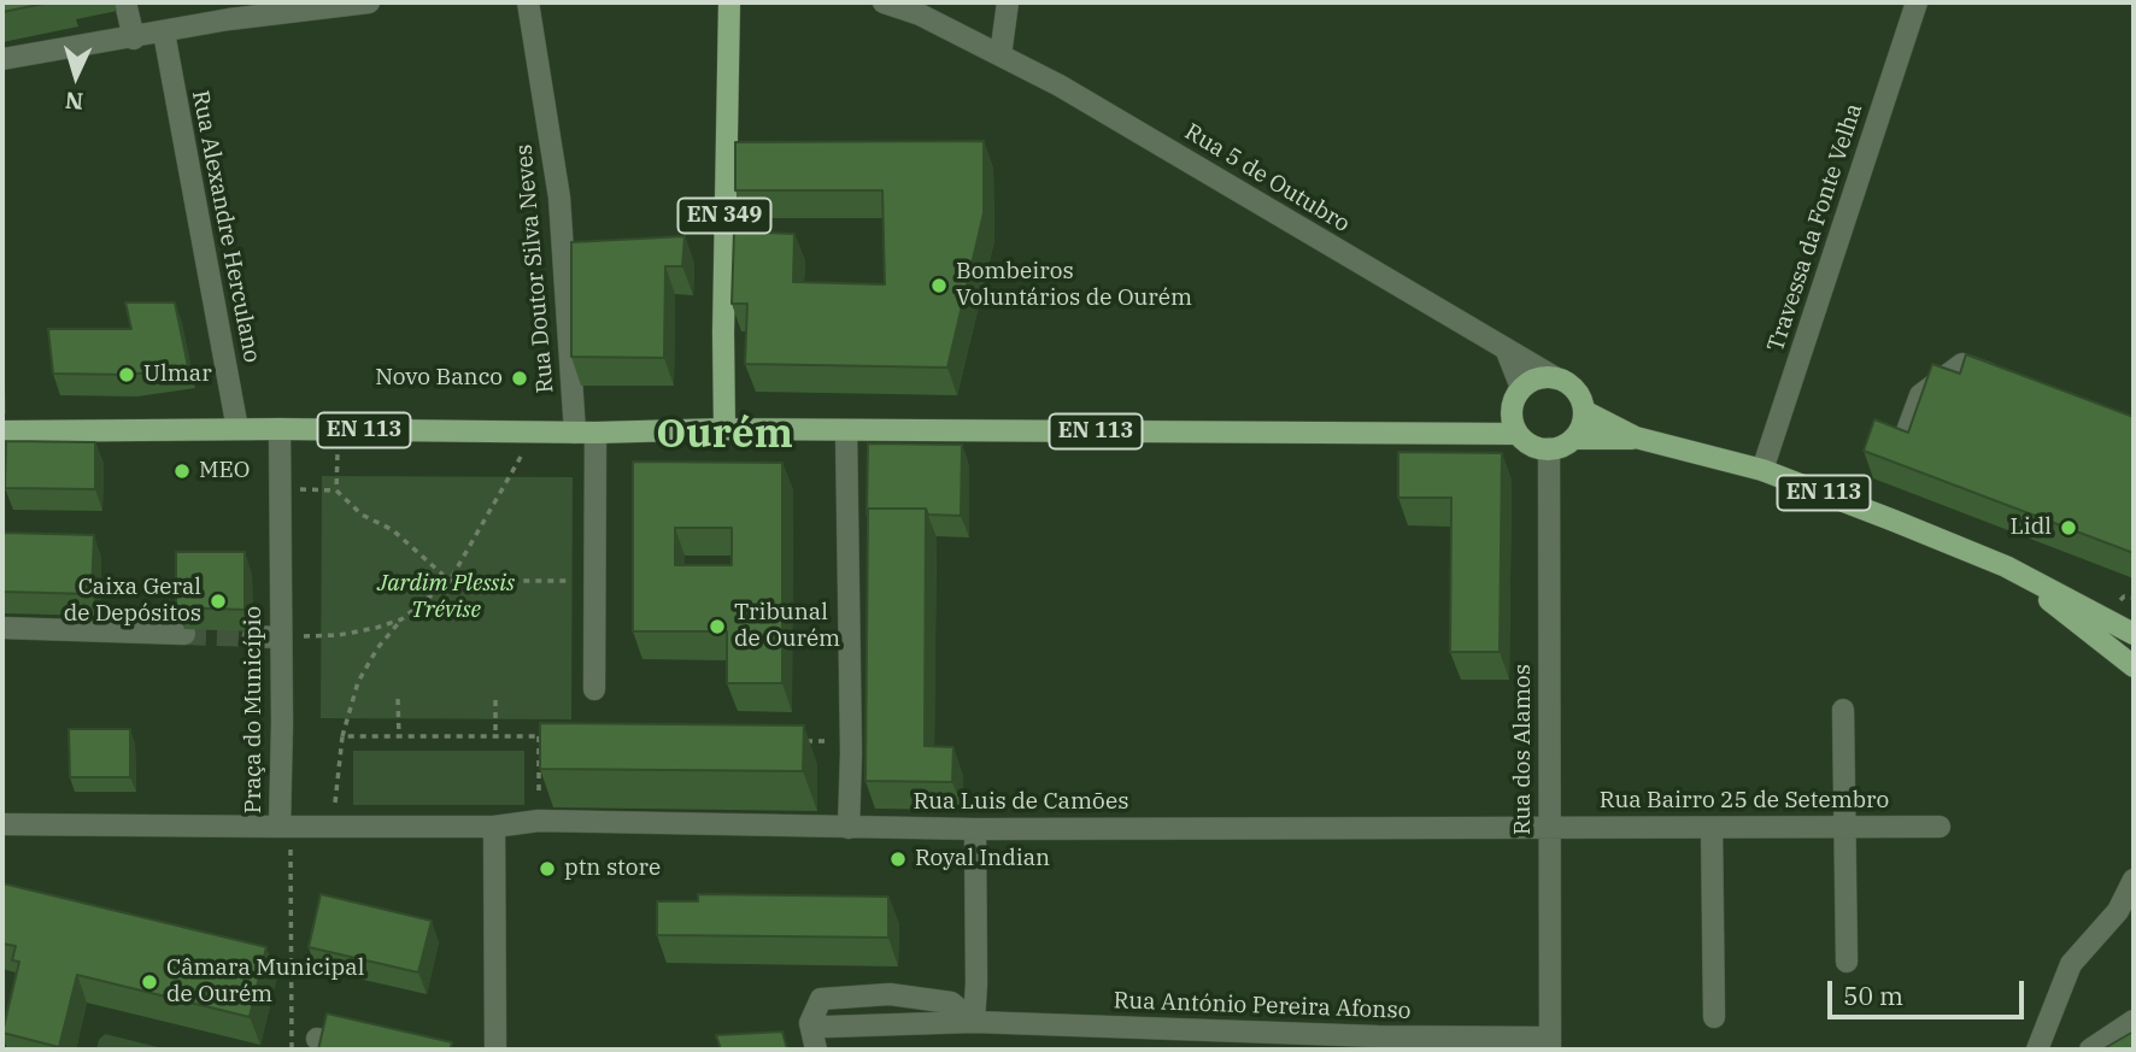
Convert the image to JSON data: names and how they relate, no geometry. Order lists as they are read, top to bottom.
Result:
{
  "streets": {
    "main road": ["EN 349", "EN 113"],
    "street": [
      "Rua 5 de Outubro",
      "Rua Alexandre Herculano",
      "Travessa da Fonte Velha",
      "Rua Doutor Silva Neves",
      "Praça do Município",
      "Rua dos Alamos",
      "Rua Bairro 25 de Setembro",
      "Rua Luis de Camões",
      "Rua António Pereira Afonso"
    ]
  },
  "crossings": [
    ["Rua 5 de Outubro", "EN 113"],
    ["Rua 5 de Outubro", "Rua dos Alamos"],
    ["EN 349", "EN 113"],
    ["Rua Alexandre Herculano", "EN 113"],
    ["Travessa da Fonte Velha", "EN 113"],
    ["Rua Doutor Silva Neves", "EN 113"],
    ["EN 113", "Praça do Município"],
    ["EN 113", "Rua dos Alamos"],
    ["Praça do Município", "Rua Luis de Camões"],
    ["Rua dos Alamos", "Rua Bairro 25 de Setembro"],
    ["Rua dos Alamos", "Rua Luis de Camões"],
    ["Rua dos Alamos", "Rua António Pereira Afonso"],
    ["Rua Bairro 25 de Setembro", "Rua Luis de Camões"]
  ],
  "districts": ["Ourém"],
  "parks": ["Jardim Plessis Trévise"],
  "places": [
    "Bombeiros Voluntários de Ourém",
    "Ulmar",
    "Novo Banco",
    "MEO",
    "Lidl",
    "Caixa Geral de Depósitos",
    "Tribunal de Ourém",
    "Royal Indian",
    "ptn store",
    "Câmara Municipal de Ourém"
  ],
  "scale_bar": "50 m",
  "north": "bottom"
}
